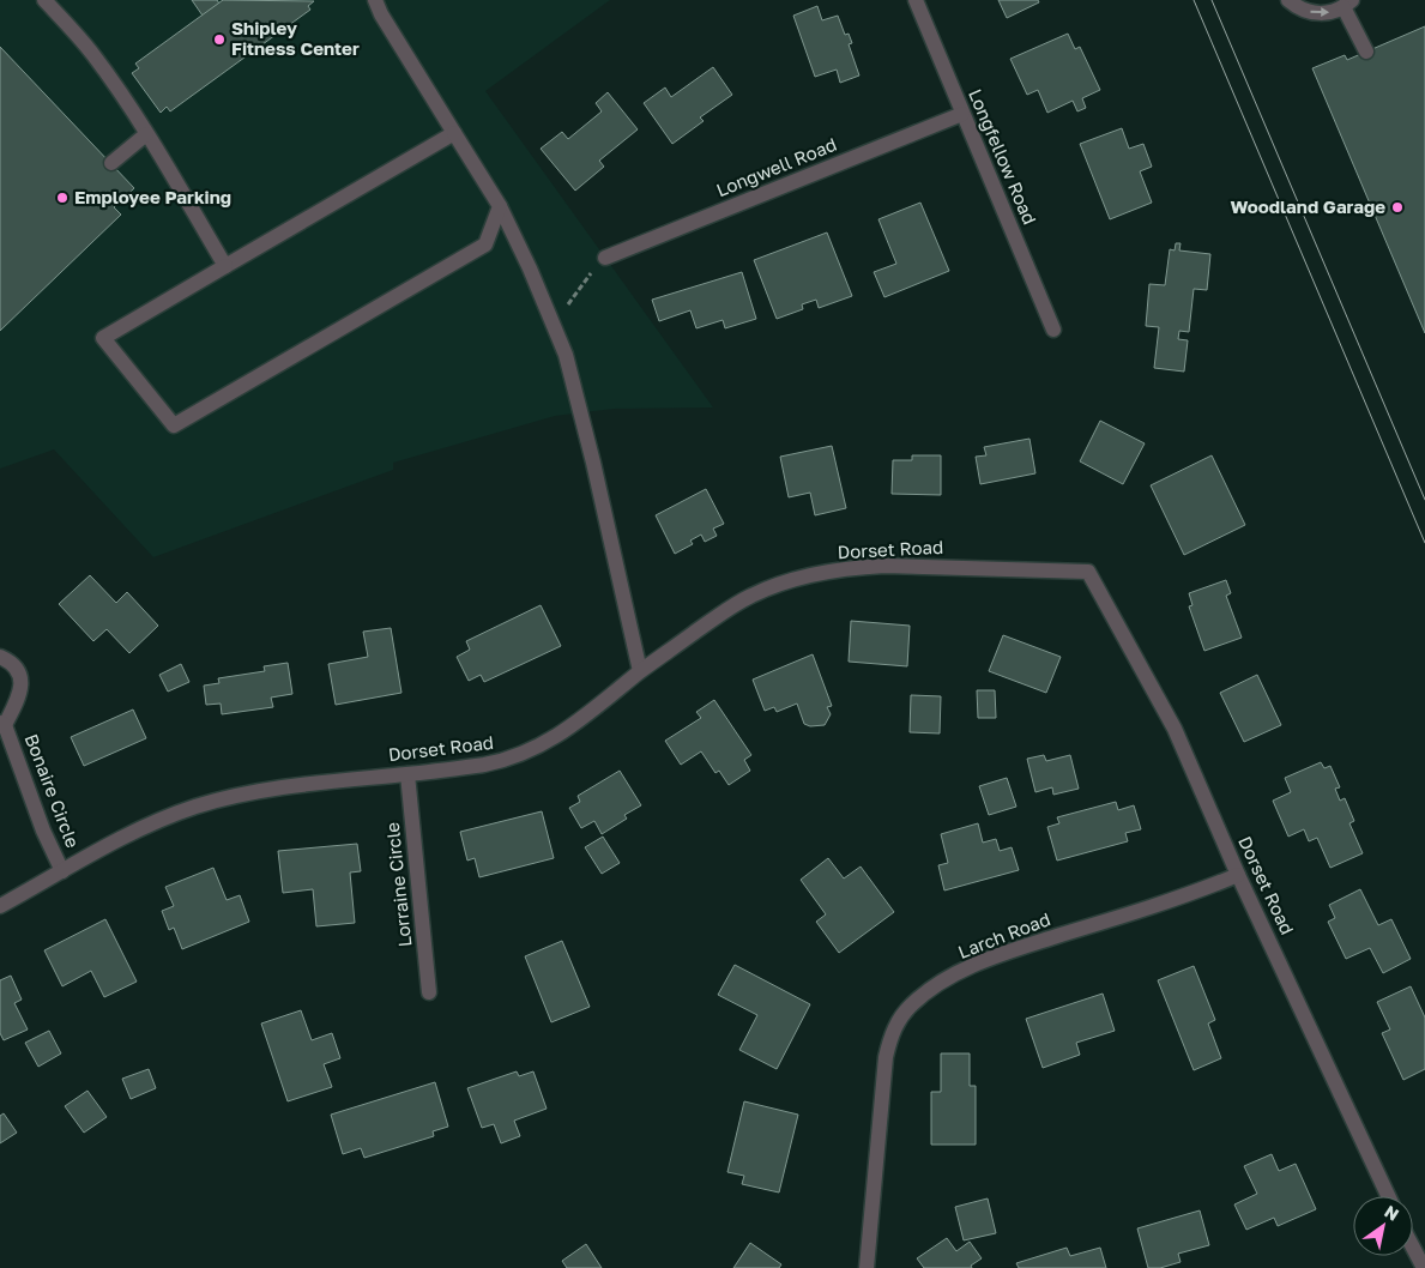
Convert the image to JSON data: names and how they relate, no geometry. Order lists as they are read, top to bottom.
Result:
{
  "streets": {
    "street": [
      "Longfellow Road",
      "Longwell Road",
      "Dorset Road",
      "Bonaire Circle",
      "Lorraine Circle",
      "Larch Road"
    ]
  },
  "crossings": [
    ["Longfellow Road", "Longwell Road"],
    ["Dorset Road", "Bonaire Circle"],
    ["Dorset Road", "Lorraine Circle"],
    ["Dorset Road", "Larch Road"]
  ],
  "places": ["Shipley Fitness Center", "Employee Parking", "Woodland Garage"],
  "north": "top right"
}
